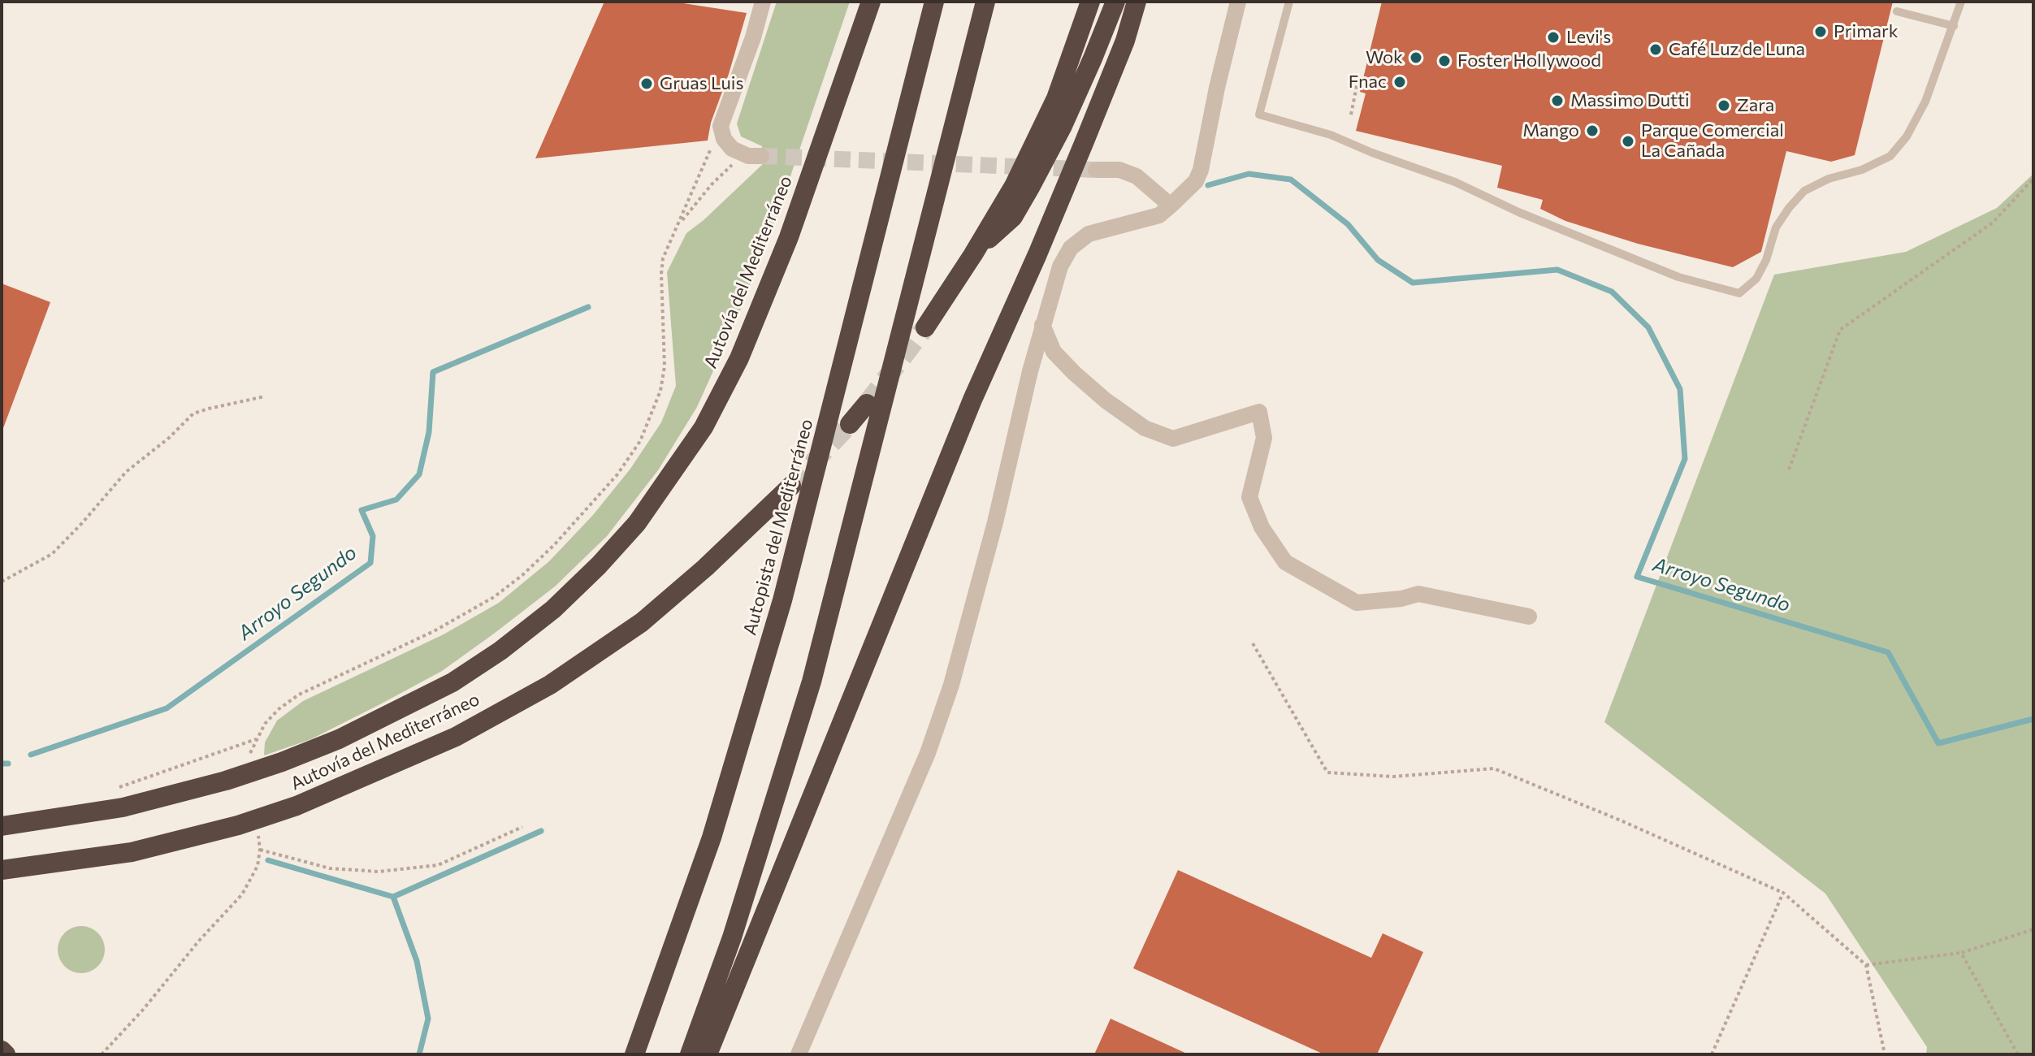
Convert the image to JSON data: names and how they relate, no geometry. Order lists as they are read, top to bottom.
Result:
{
  "streets": {
    "highway": ["Autovía del Mediterráneo", "Autopista del Mediterráneo"]
  },
  "water": ["Arroyo Segundo"],
  "places": [
    "Primark",
    "Levi's",
    "Café Luz de Luna",
    "Wok",
    "Foster Hollywood",
    "Fnac",
    "Gruas Luis",
    "Massimo Dutti",
    "Zara",
    "Mango",
    "Parque Comercial La Cañada"
  ]
}
